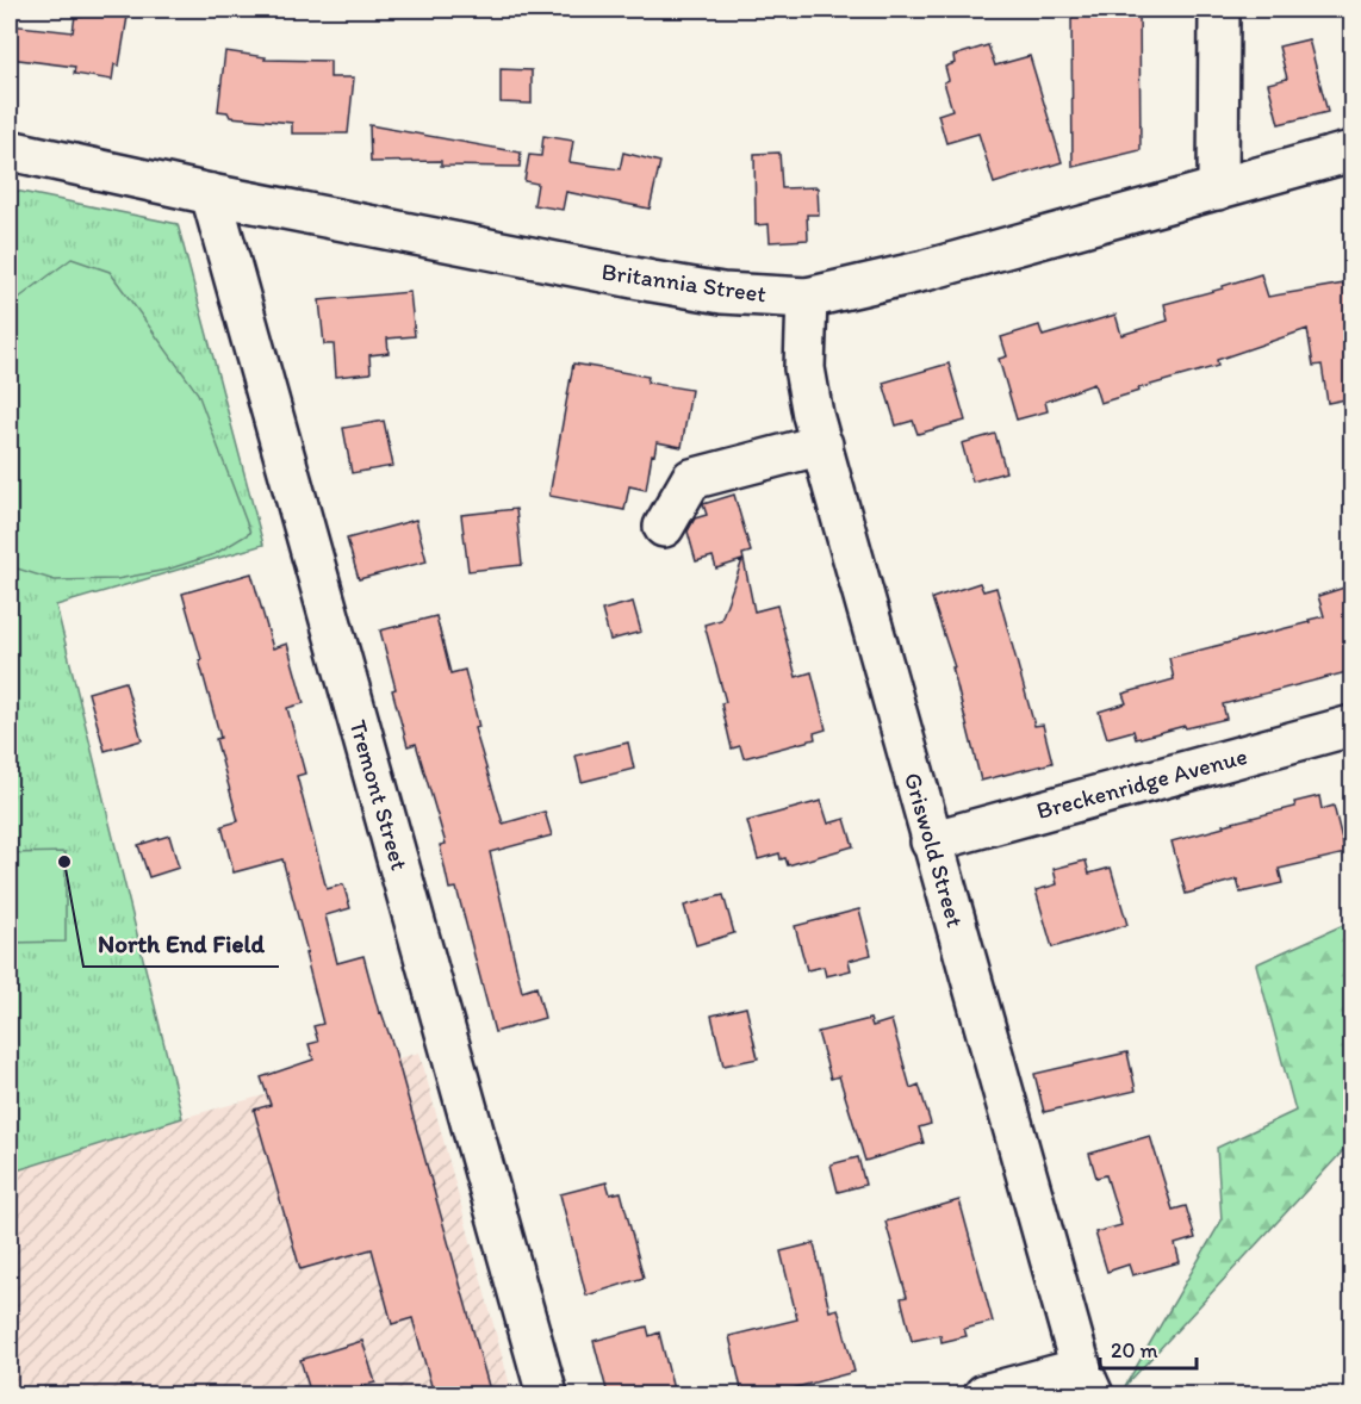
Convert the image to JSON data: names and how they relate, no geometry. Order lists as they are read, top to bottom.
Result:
{
  "streets": {
    "street": [
      "Britannia Street",
      "Breckenridge Avenue",
      "Tremont Street",
      "Griswold Street"
    ]
  },
  "crossings": [
    ["Britannia Street", "Tremont Street"],
    ["Britannia Street", "Griswold Street"],
    ["Breckenridge Avenue", "Griswold Street"]
  ],
  "places": ["North End Field"],
  "scale_bar": "20 m"
}
